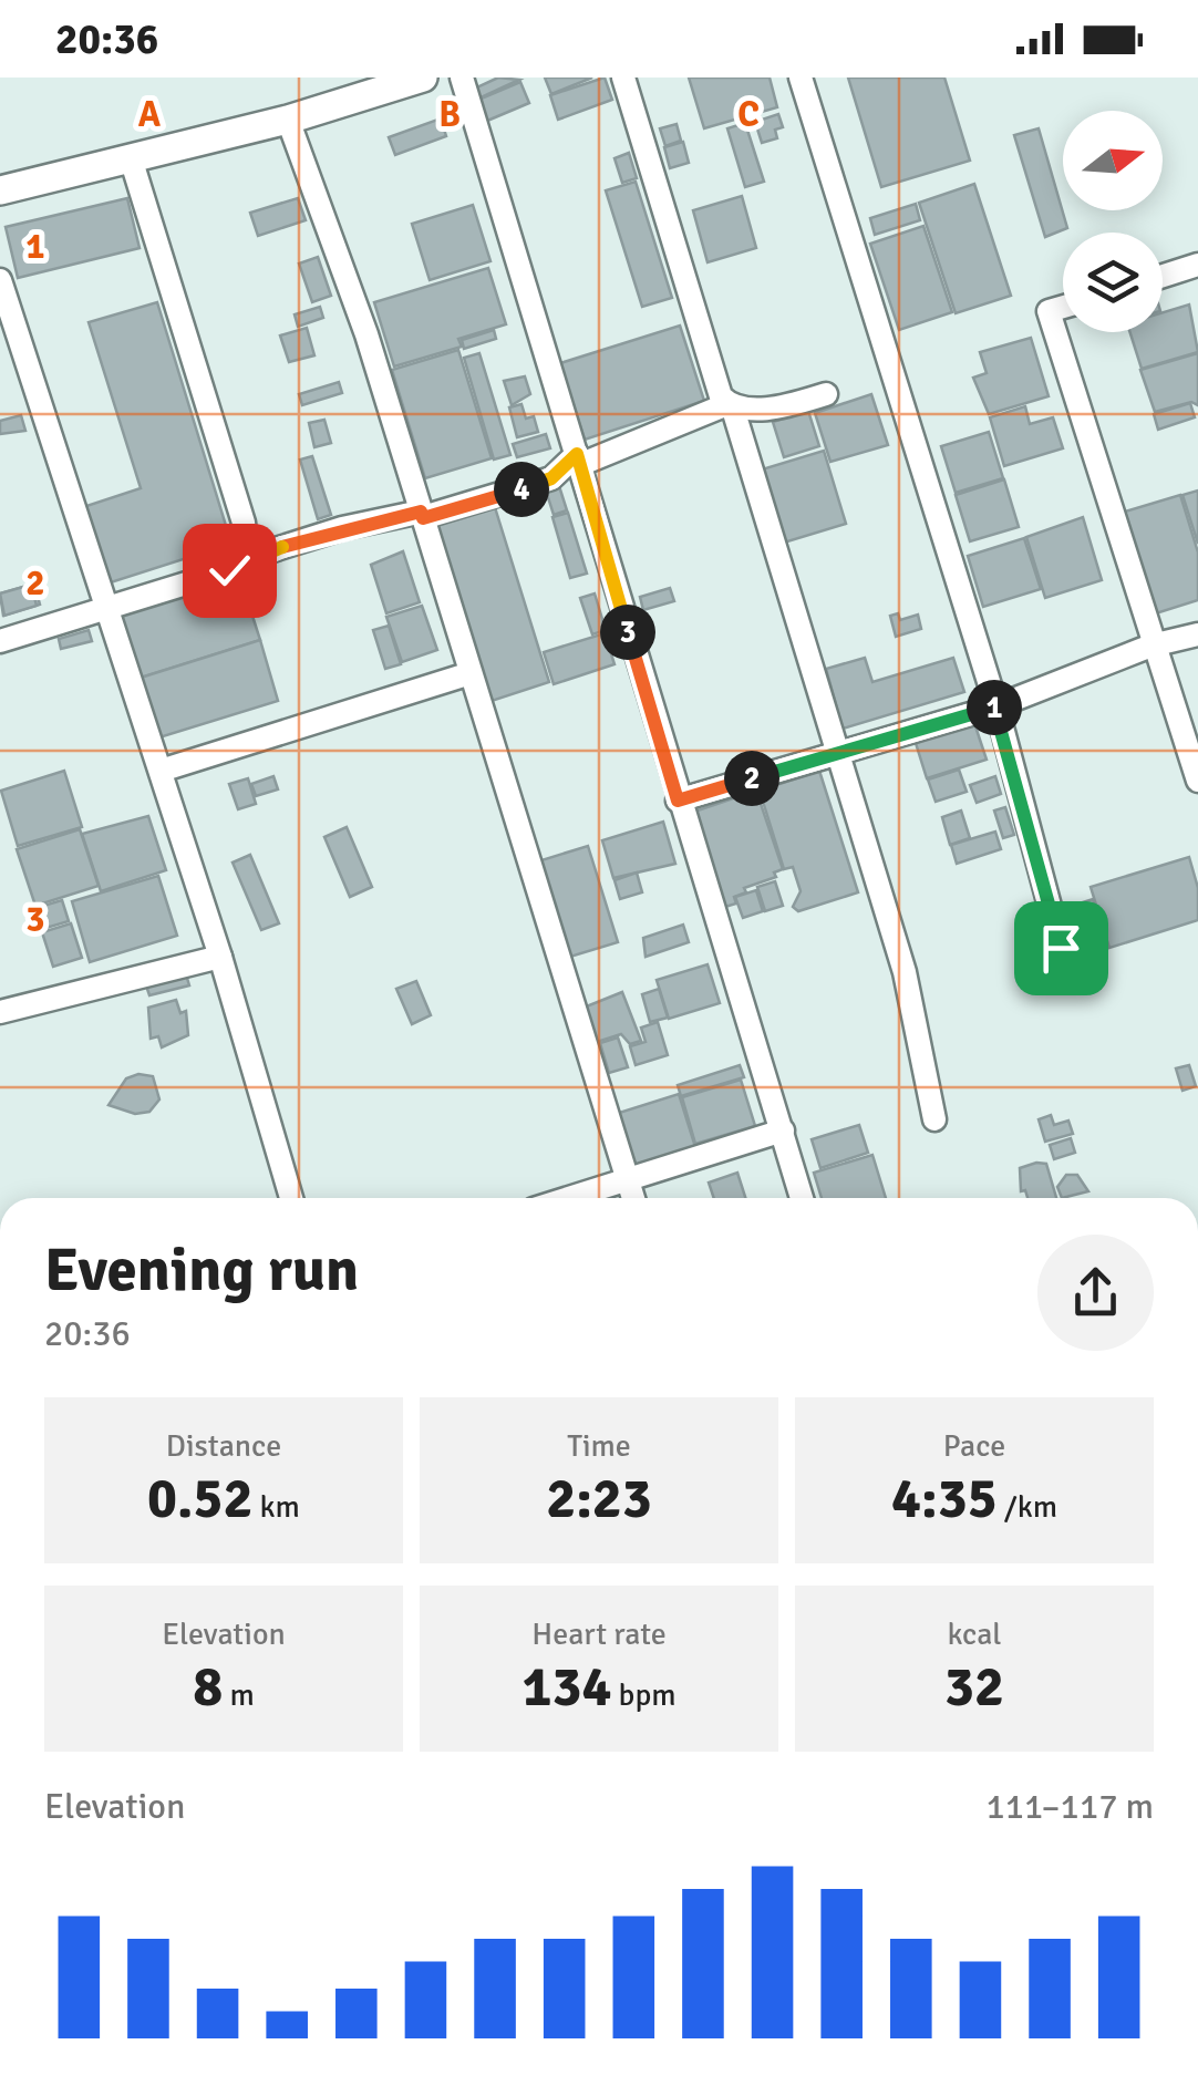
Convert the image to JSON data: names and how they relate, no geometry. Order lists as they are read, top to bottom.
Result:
{
  "north": "right",
  "page": {
    "status": "20:36",
    "pins": [
      "4",
      "3",
      "1",
      "2"
    ],
    "heading": ["Evening run", "20:36"],
    "stats": [
      ["Distance", "0.52 km"],
      ["Time", "2:23"],
      ["Pace", "4:35 /km"],
      ["Elevation", "8 m"],
      ["Heart rate", "134 bpm"],
      ["kcal", "32"]
    ],
    "chart": ["Elevation", "111–117 m"]
  },
  "grid": {
    "columns": ["A", "B", "C"],
    "rows": ["1", "2", "3"]
  }
}
